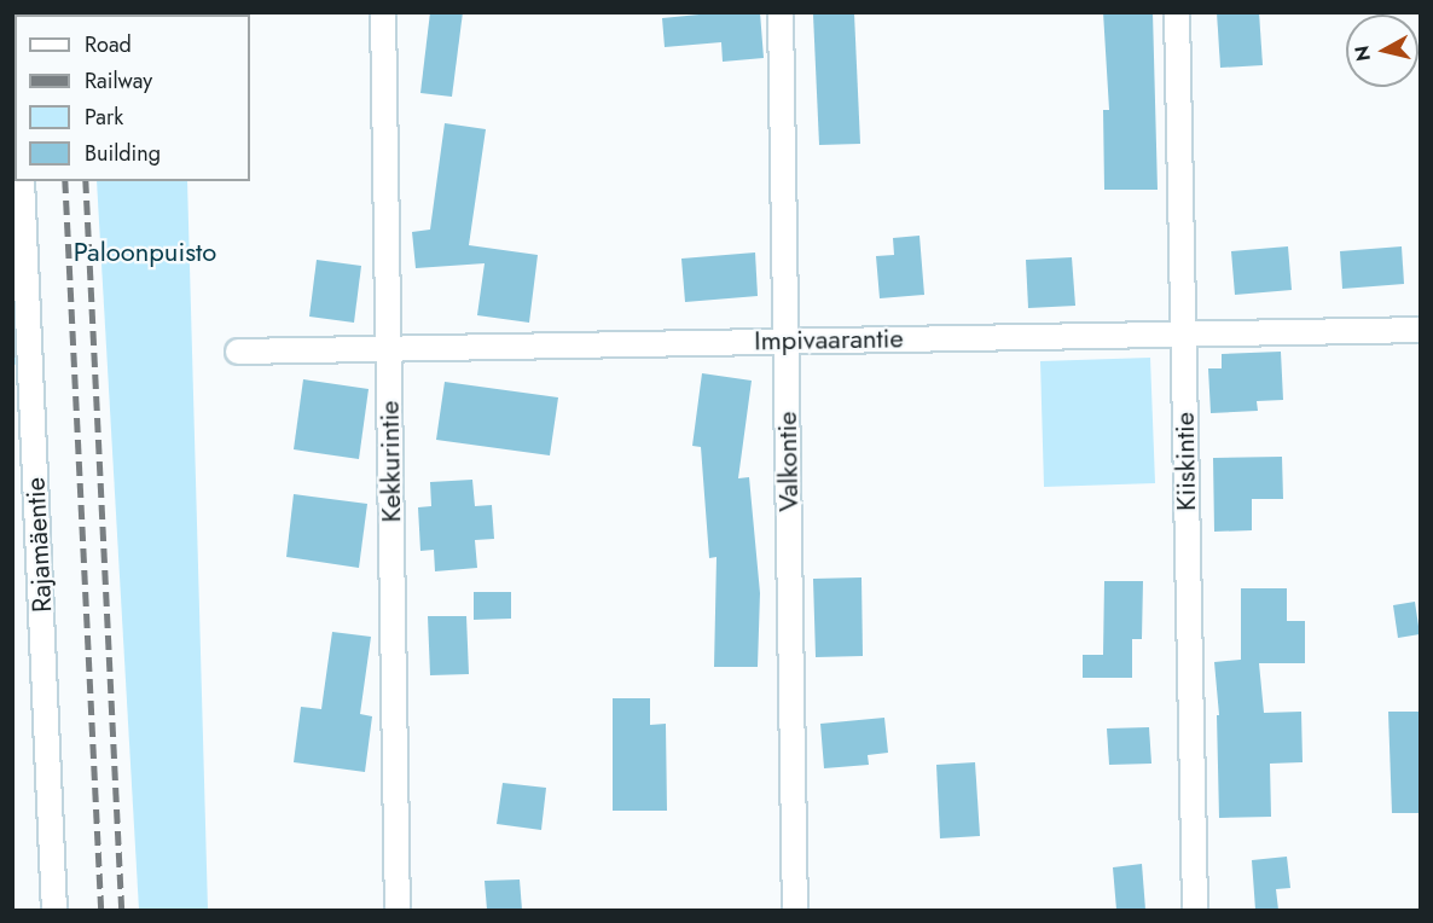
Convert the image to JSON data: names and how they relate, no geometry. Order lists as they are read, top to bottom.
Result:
{
  "streets": {
    "street": [
      "Impivaarantie",
      "Kekkurintie",
      "Valkontie",
      "Kiiskintie",
      "Rajamäentie"
    ]
  },
  "crossings": [
    ["Impivaarantie", "Kekkurintie"],
    ["Impivaarantie", "Valkontie"],
    ["Impivaarantie", "Kiiskintie"]
  ],
  "parks": ["Paloonpuisto"],
  "legend": [
    "Road",
    "Railway",
    "Park",
    "Building"
  ],
  "north": "left"
}
